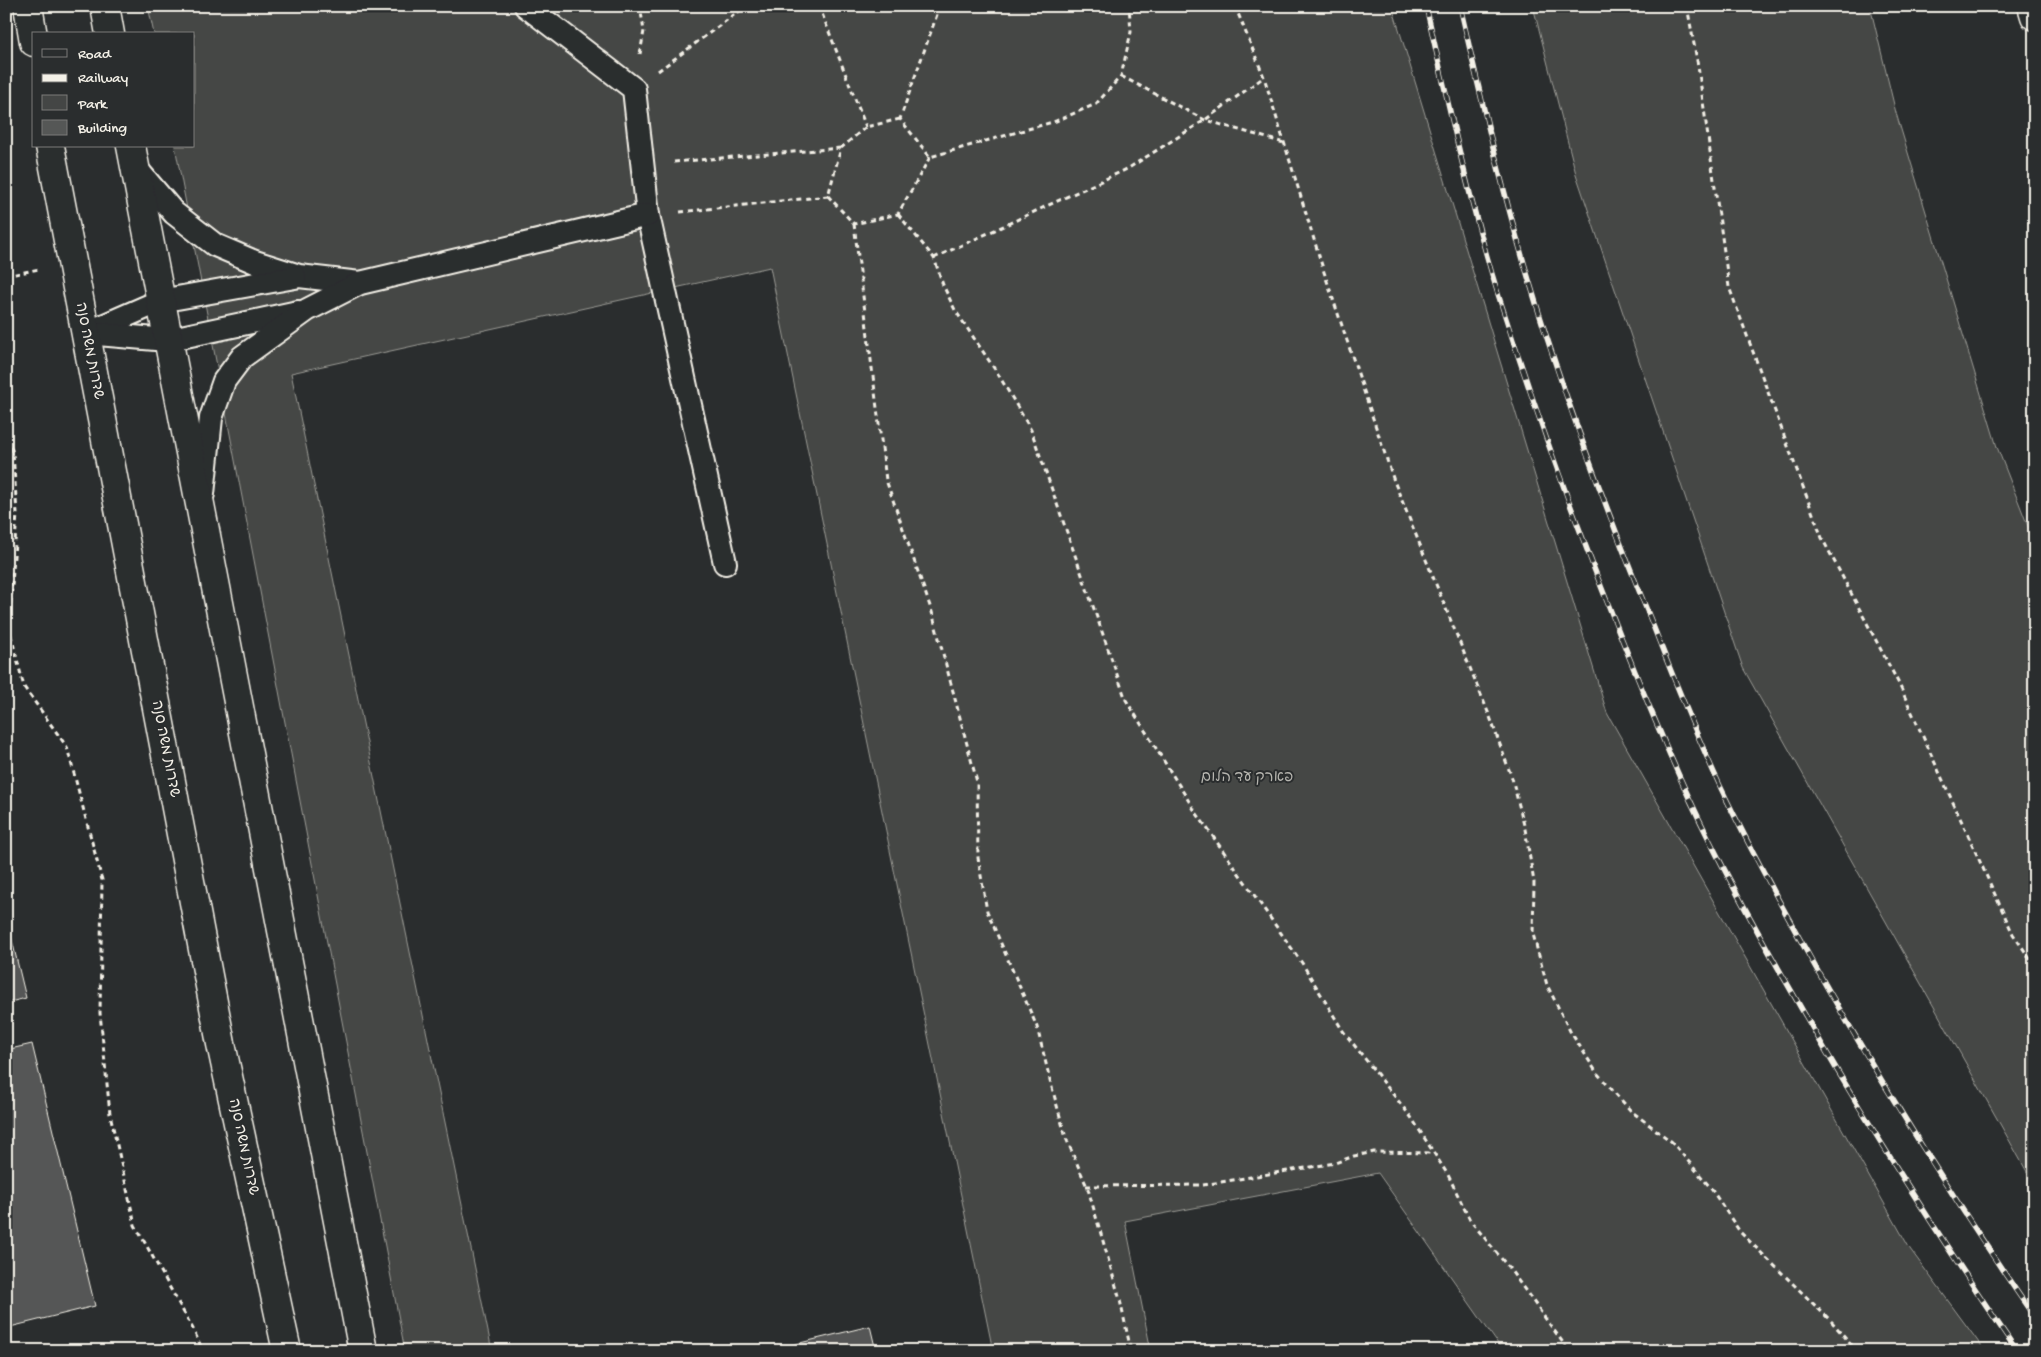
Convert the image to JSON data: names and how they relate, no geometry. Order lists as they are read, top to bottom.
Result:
{
  "streets": {
    "main road": ["שדרות משה סנה"]
  },
  "parks": ["פארק עד הלום"],
  "legend": [
    "Road",
    "Railway",
    "Park",
    "Building"
  ]
}
